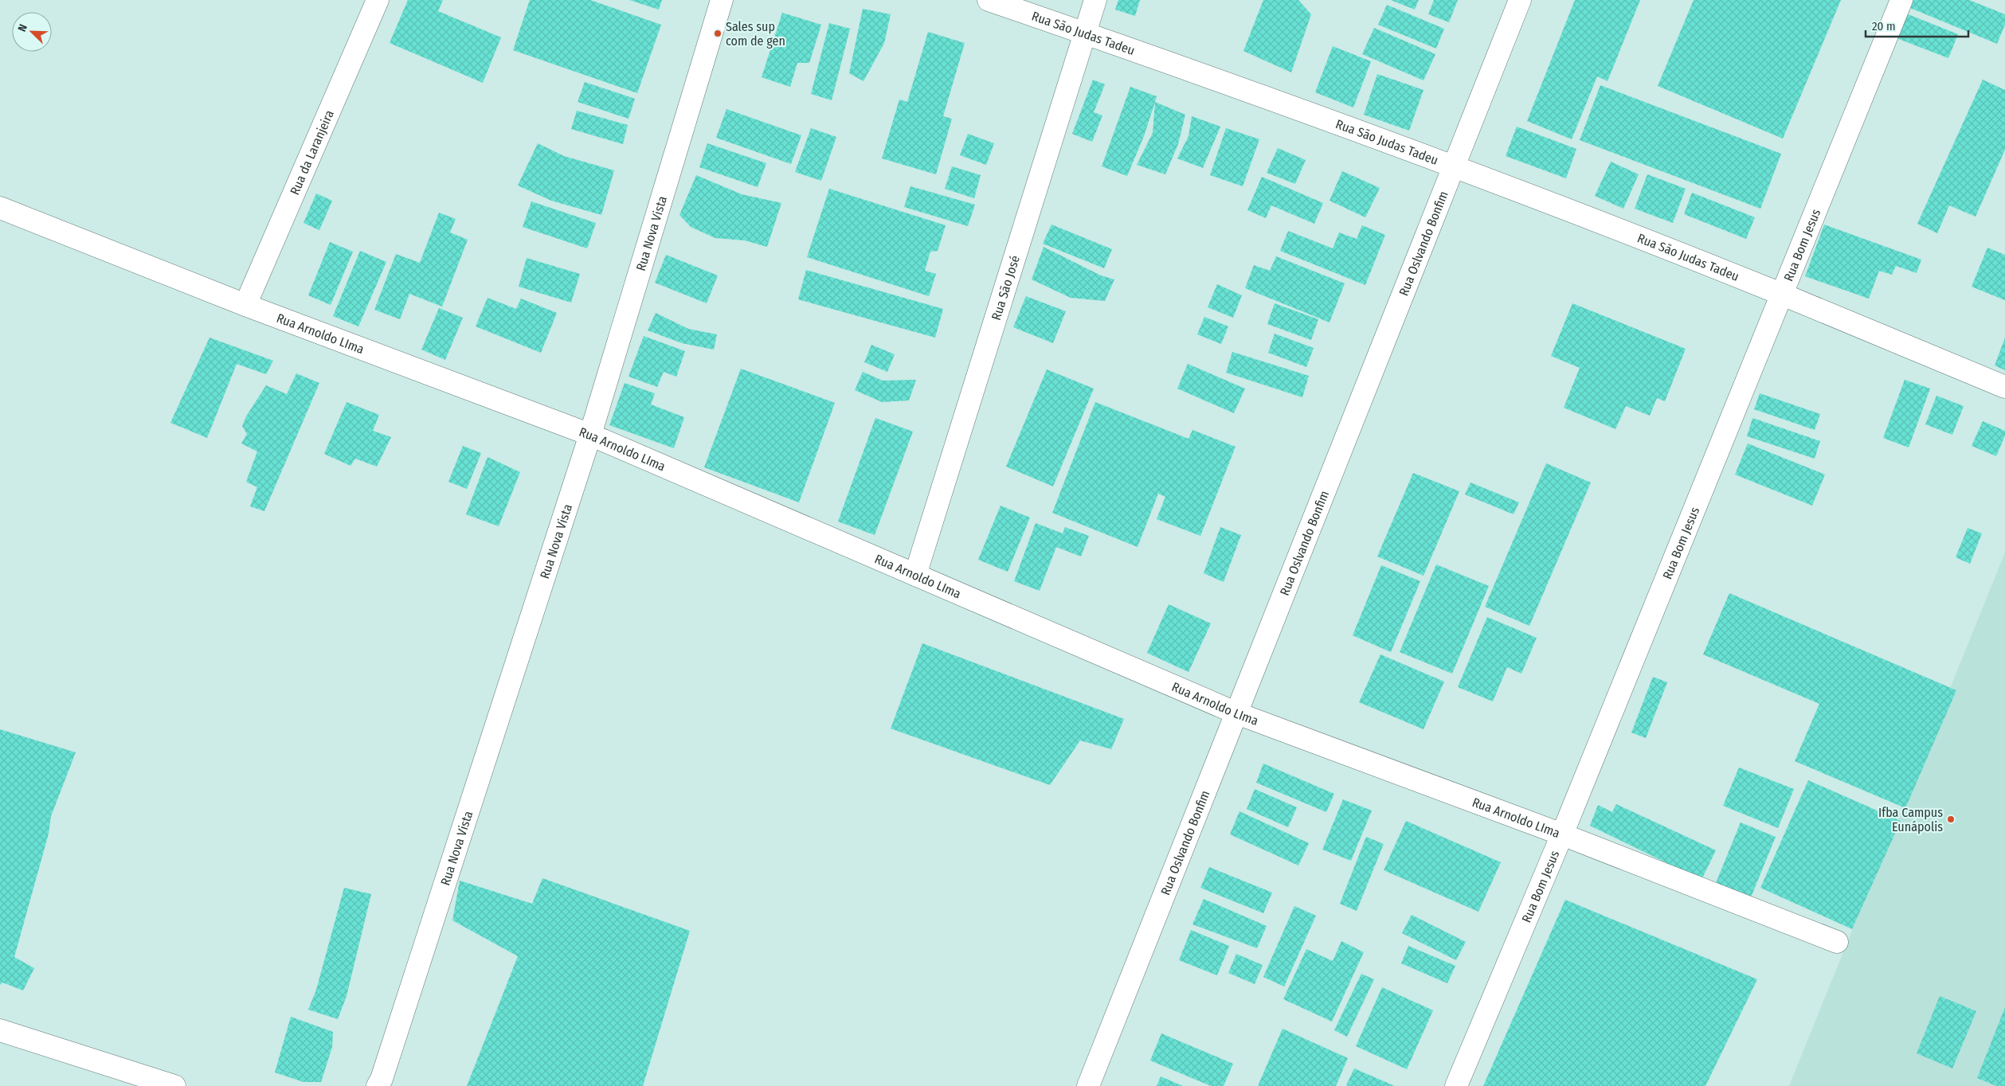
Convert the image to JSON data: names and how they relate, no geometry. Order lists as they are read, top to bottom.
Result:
{
  "streets": {
    "street": [
      "Rua São Judas Tadeu",
      "Rua da Laranjeira",
      "Rua Nova Vista",
      "Rua Oslvando Bonfim",
      "Rua Bom Jesus",
      "Rua São José",
      "Rua Arnoldo LIma"
    ]
  },
  "crossings": [
    ["Rua São Judas Tadeu", "Rua Oslvando Bonfim"],
    ["Rua São Judas Tadeu", "Rua Bom Jesus"],
    ["Rua São Judas Tadeu", "Rua São José"],
    ["Rua da Laranjeira", "Rua Arnoldo LIma"],
    ["Rua Nova Vista", "Rua Arnoldo LIma"],
    ["Rua Oslvando Bonfim", "Rua Arnoldo LIma"],
    ["Rua Bom Jesus", "Rua Arnoldo LIma"],
    ["Rua São José", "Rua Arnoldo LIma"]
  ],
  "places": ["Sales sup com de gen", "Ifba Campus Eunápolis"],
  "scale_bar": "20 m",
  "north": "top left"
}
